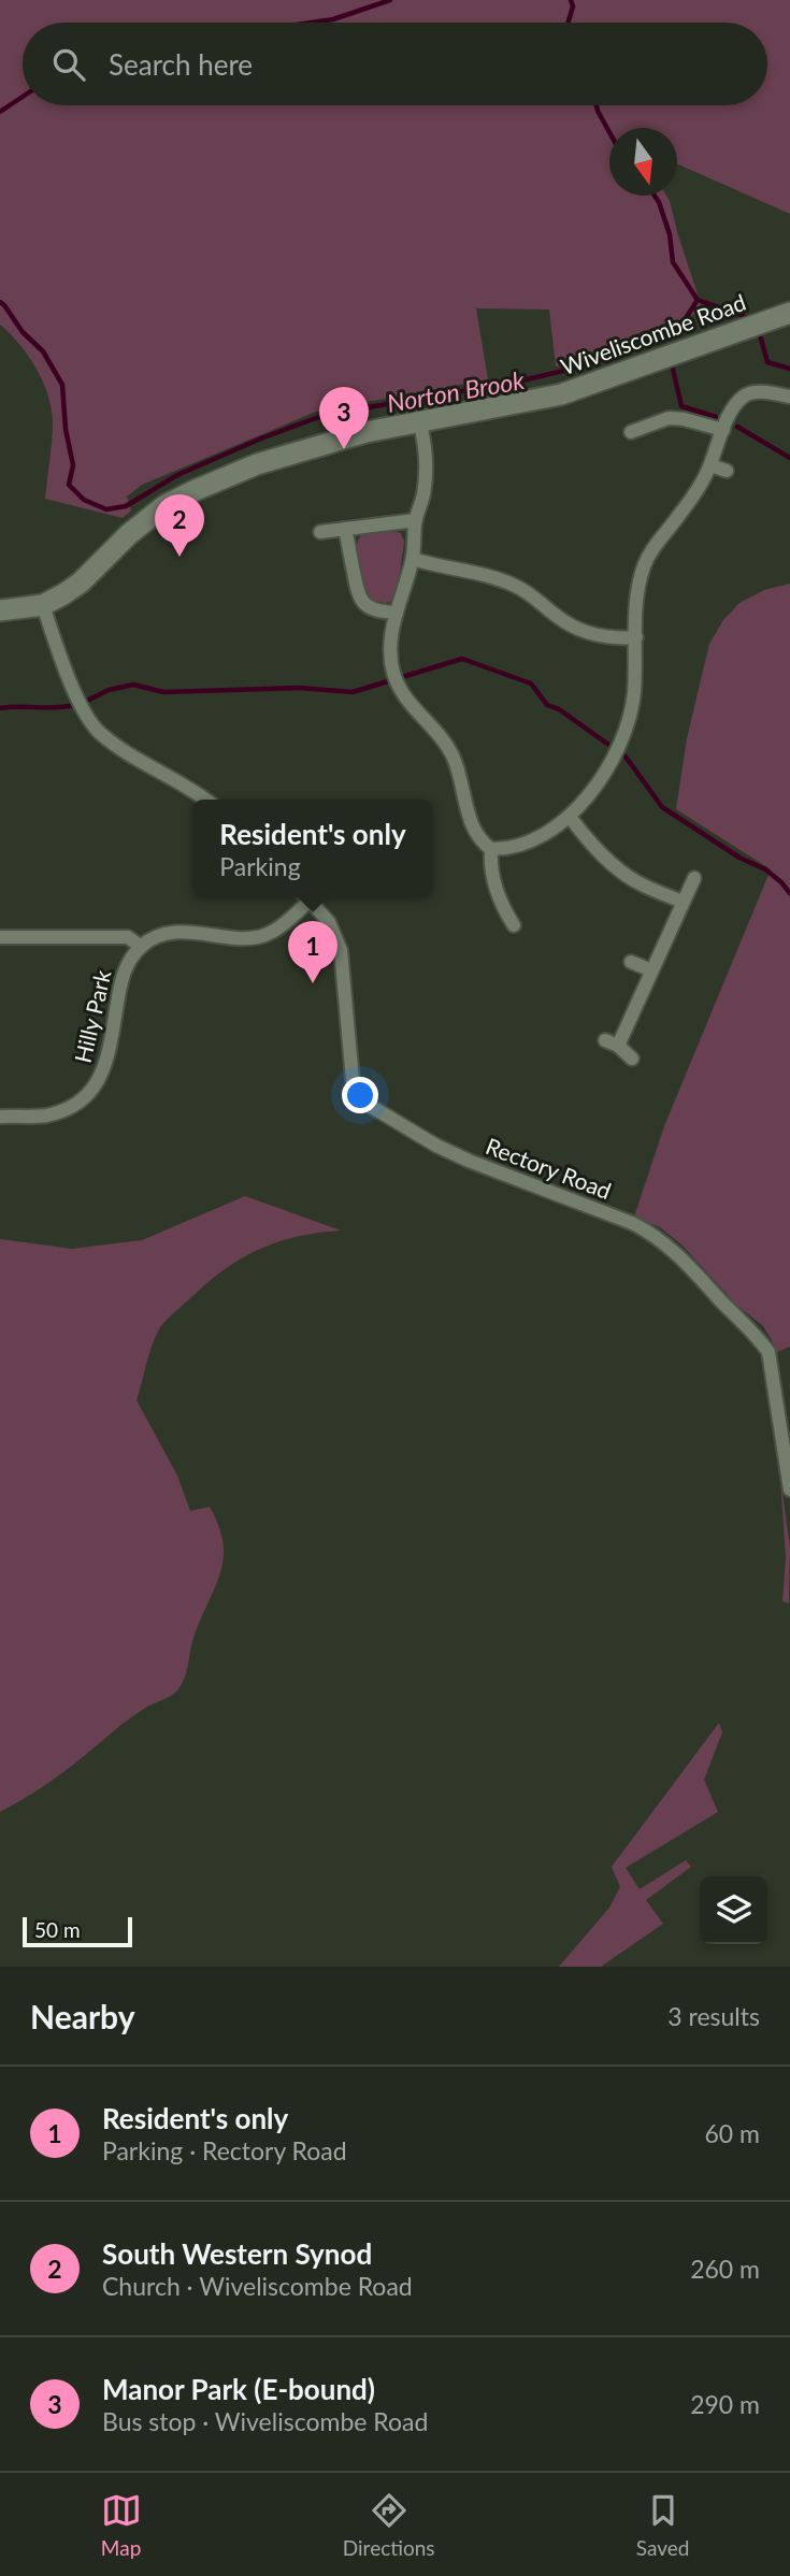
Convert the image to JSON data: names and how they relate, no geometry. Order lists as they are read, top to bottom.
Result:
{
  "streets": {
    "main road": ["Wiveliscombe Road"],
    "street": ["Hilly Park", "Rectory Road"]
  },
  "water": ["Norton Brook"],
  "scale_bar": "50 m",
  "north": "bottom",
  "page": {
    "search": "Search here",
    "pins": ["3", "2", "1"],
    "popup": ["Resident's only", "Parking"],
    "scale": "50 m",
    "heading": ["Nearby", "3 results"],
    "list": [
      {
        "mark": "1",
        "name": "Resident's only",
        "note": "Parking · Rectory Road",
        "value": "60 m"
      },
      {
        "mark": "2",
        "name": "South Western Synod",
        "note": "Church · Wiveliscombe Road",
        "value": "260 m"
      },
      {
        "mark": "3",
        "name": "Manor Park (E-bound)",
        "note": "Bus stop · Wiveliscombe Road",
        "value": "290 m"
      }
    ],
    "nav": ["Map", "Directions", "Saved"]
  }
}
